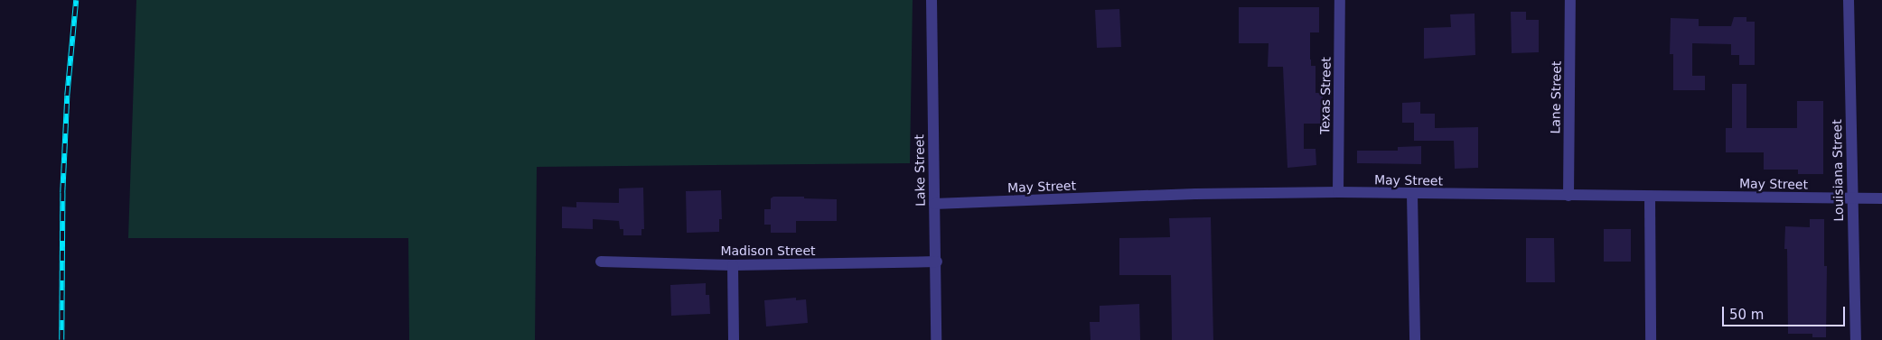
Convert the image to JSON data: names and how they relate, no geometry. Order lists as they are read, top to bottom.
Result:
{
  "streets": {
    "street": [
      "Texas Street",
      "Lane Street",
      "Lake Street",
      "Louisiana Street",
      "May Street",
      "Madison Street"
    ]
  },
  "crossings": [
    ["Texas Street", "May Street"],
    ["Lane Street", "May Street"],
    ["Lake Street", "May Street"],
    ["Lake Street", "Madison Street"],
    ["Louisiana Street", "May Street"]
  ],
  "scale_bar": "50 m"
}
